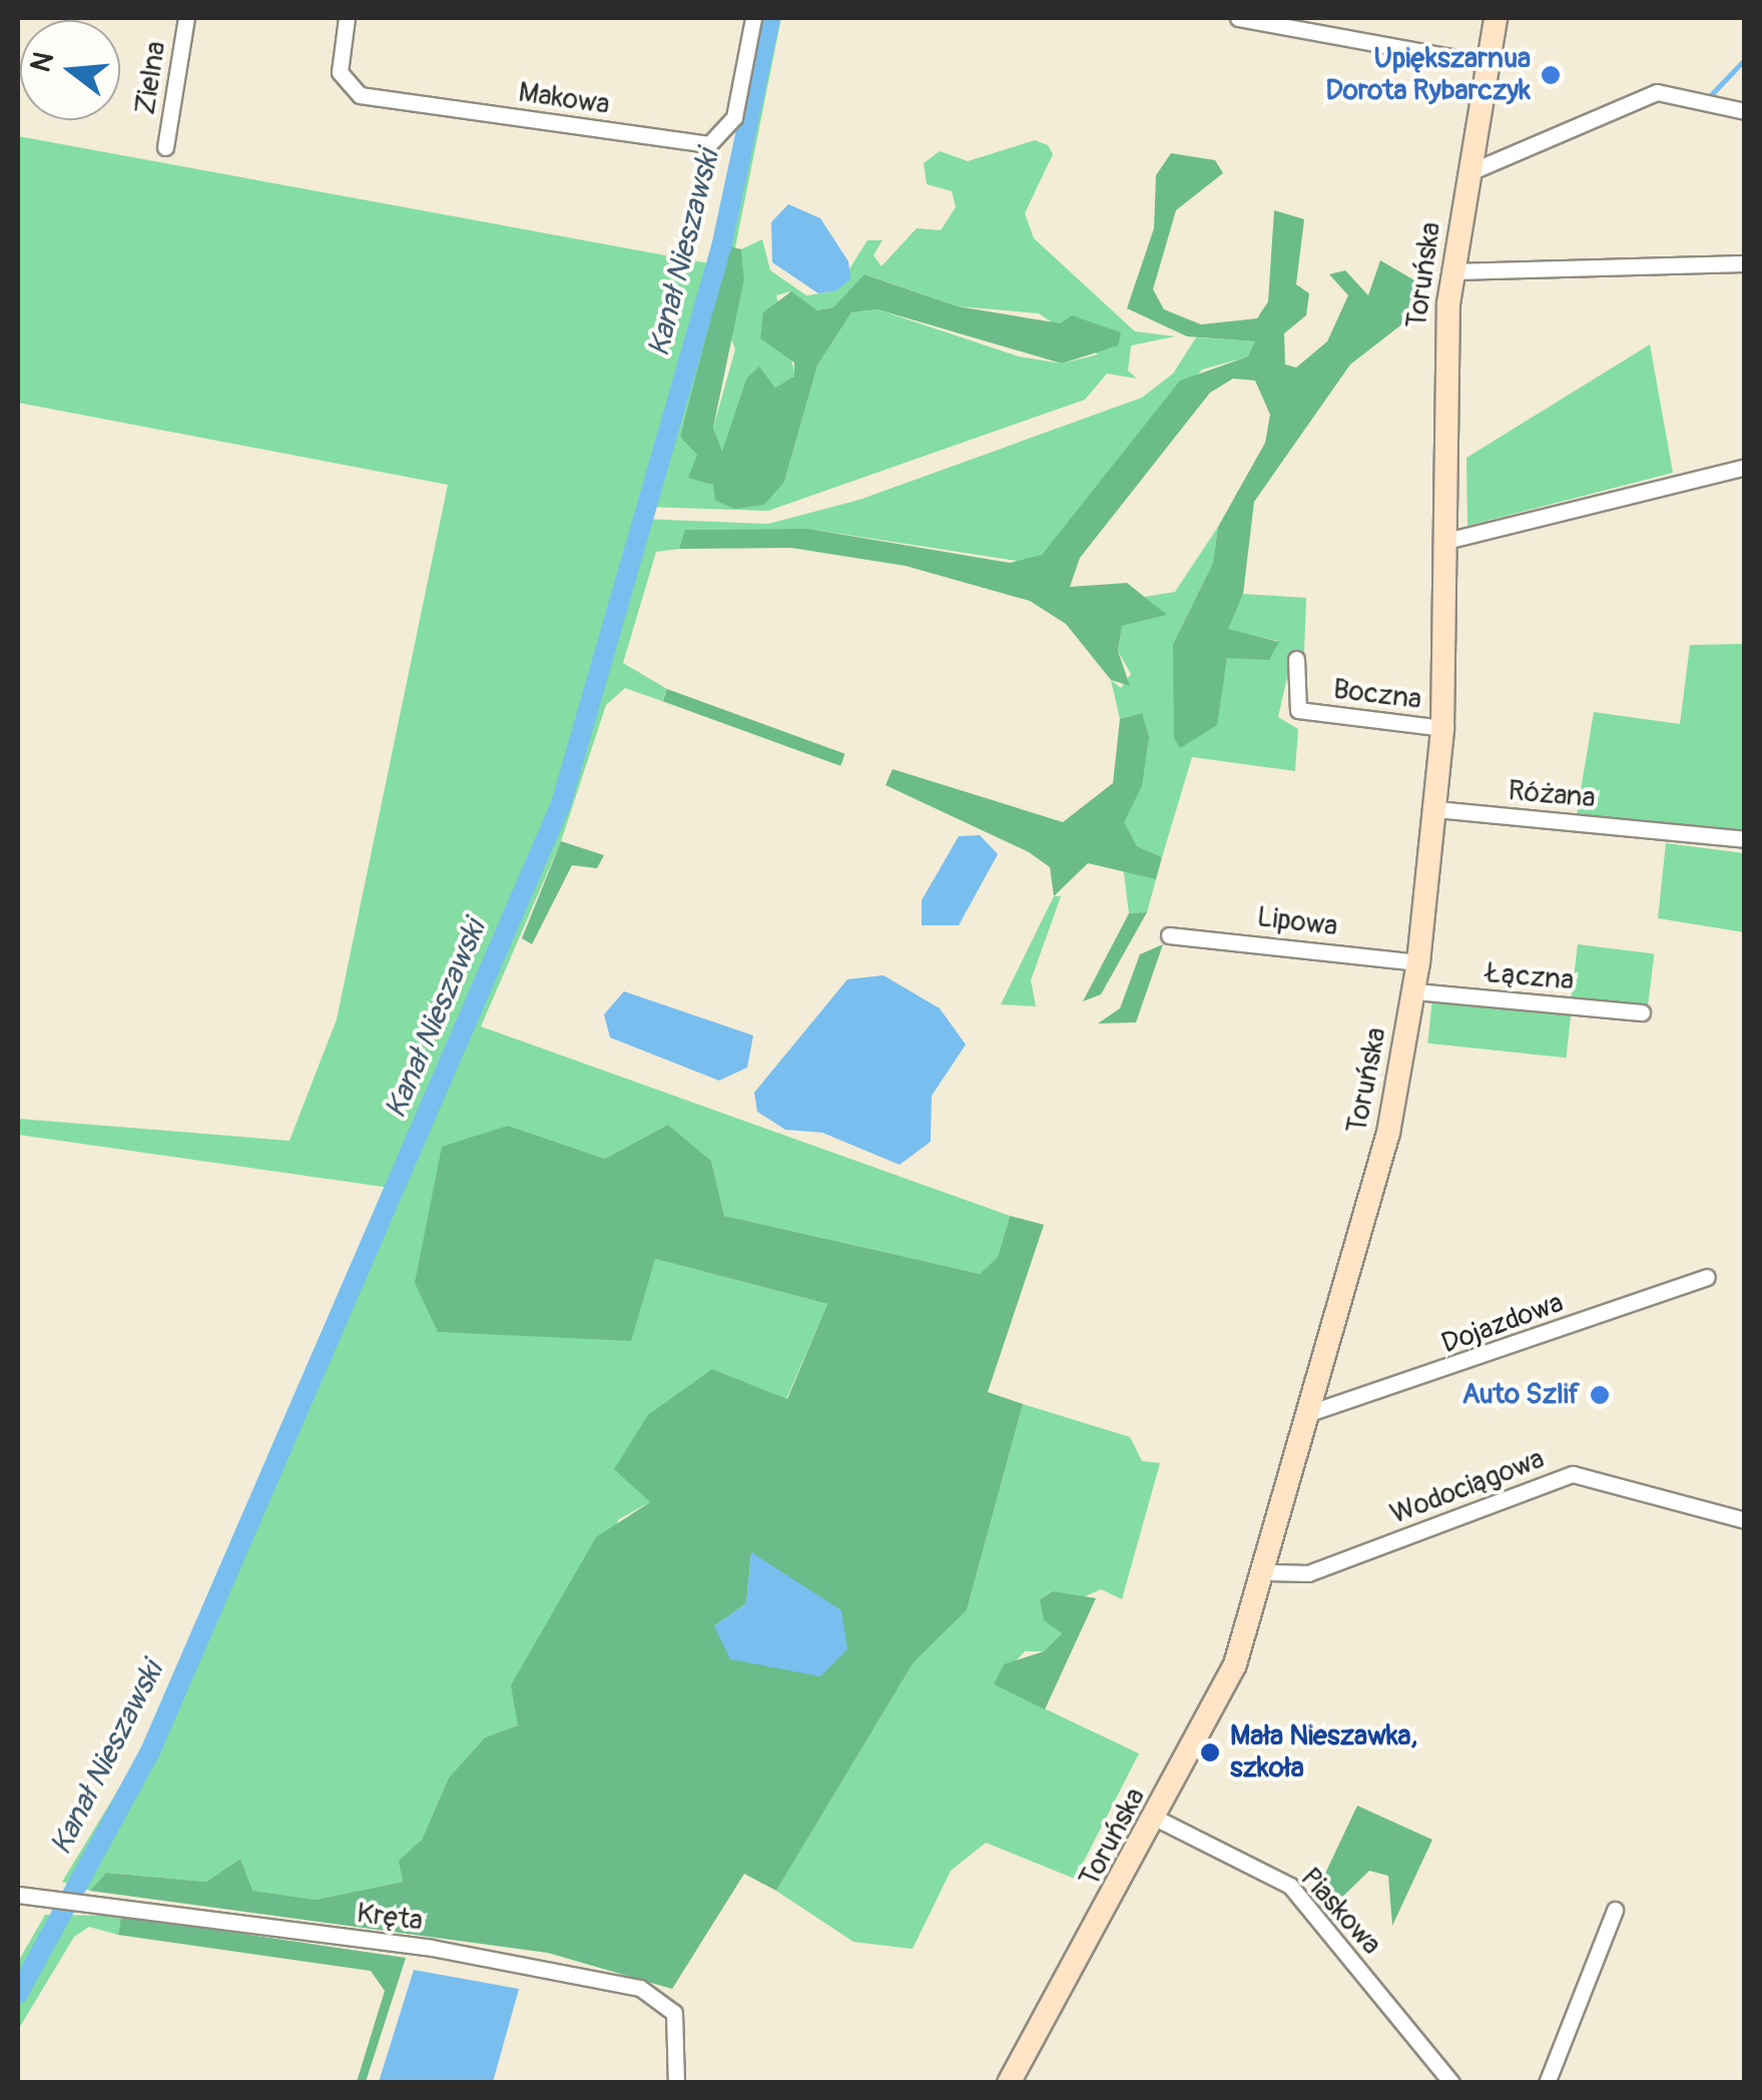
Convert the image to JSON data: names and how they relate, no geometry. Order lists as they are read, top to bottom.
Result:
{
  "streets": {
    "main road": ["Toruńska"],
    "street": [
      "Zielna",
      "Makowa",
      "Boczna",
      "Różana",
      "Lipowa",
      "Łączna",
      "Dojazdowa",
      "Wodociągowa",
      "Piaskowa",
      "Kręta"
    ]
  },
  "crossings": [
    ["Toruńska", "Boczna"],
    ["Toruńska", "Różana"],
    ["Toruńska", "Lipowa"],
    ["Toruńska", "Łączna"],
    ["Toruńska", "Dojazdowa"],
    ["Toruńska", "Wodociągowa"],
    ["Toruńska", "Piaskowa"]
  ],
  "water": ["Kanał Nieszawski"],
  "places": ["Upiększarnua Dorota Rybarczyk", "Auto Szlif", "Mała Nieszawka, szkoła"],
  "north": "left"
}
